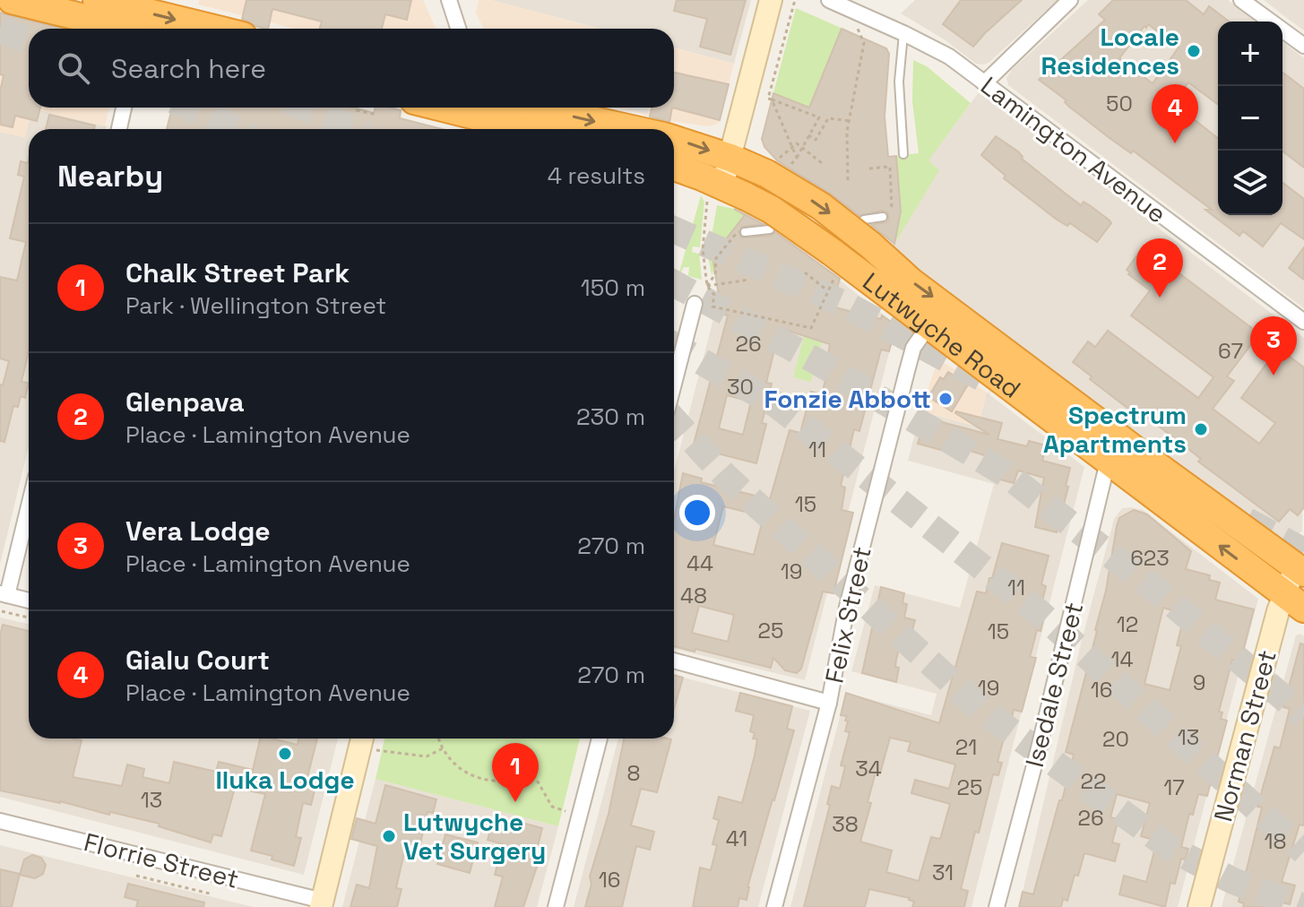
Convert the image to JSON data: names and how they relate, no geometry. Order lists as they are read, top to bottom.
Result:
{
  "streets": {
    "highway": ["Lutwyche Road"],
    "street": [
      "Lamington Avenue",
      "Felix Street",
      "Isedale Street",
      "Norman Street",
      "Florrie Street"
    ]
  },
  "crossings": [
    ["Lutwyche Road", "Felix Street"],
    ["Lutwyche Road", "Isedale Street"],
    ["Lutwyche Road", "Norman Street"]
  ],
  "places": [
    "Locale Residences",
    "Fonzie Abbott",
    "Spectrum Apartments",
    "Iluka Lodge",
    "Lutwyche Vet Surgery"
  ],
  "house_numbers": [
    "50",
    "26",
    "67",
    "30",
    "11",
    "15",
    "623",
    "44",
    "19",
    "11",
    "48",
    "12",
    "25",
    "15",
    "14",
    "9",
    "19",
    "16",
    "13",
    "20",
    "21",
    "34",
    "8",
    "22",
    "25",
    "17",
    "13",
    "26",
    "38",
    "41",
    "18",
    "31",
    "16"
  ],
  "page": {
    "map_buttons": ["+", "−"],
    "search": "Search here",
    "pins": [
      "4",
      "2",
      "3",
      "1"
    ],
    "heading": ["Nearby", "4 results"],
    "list": [
      {
        "mark": "1",
        "name": "Chalk Street Park",
        "note": "Park · Wellington Street",
        "value": "150 m"
      },
      {
        "mark": "2",
        "name": "Glenpava",
        "note": "Place · Lamington Avenue",
        "value": "230 m"
      },
      {
        "mark": "3",
        "name": "Vera Lodge",
        "note": "Place · Lamington Avenue",
        "value": "270 m"
      },
      {
        "mark": "4",
        "name": "Gialu Court",
        "note": "Place · Lamington Avenue",
        "value": "270 m"
      }
    ]
  }
}
